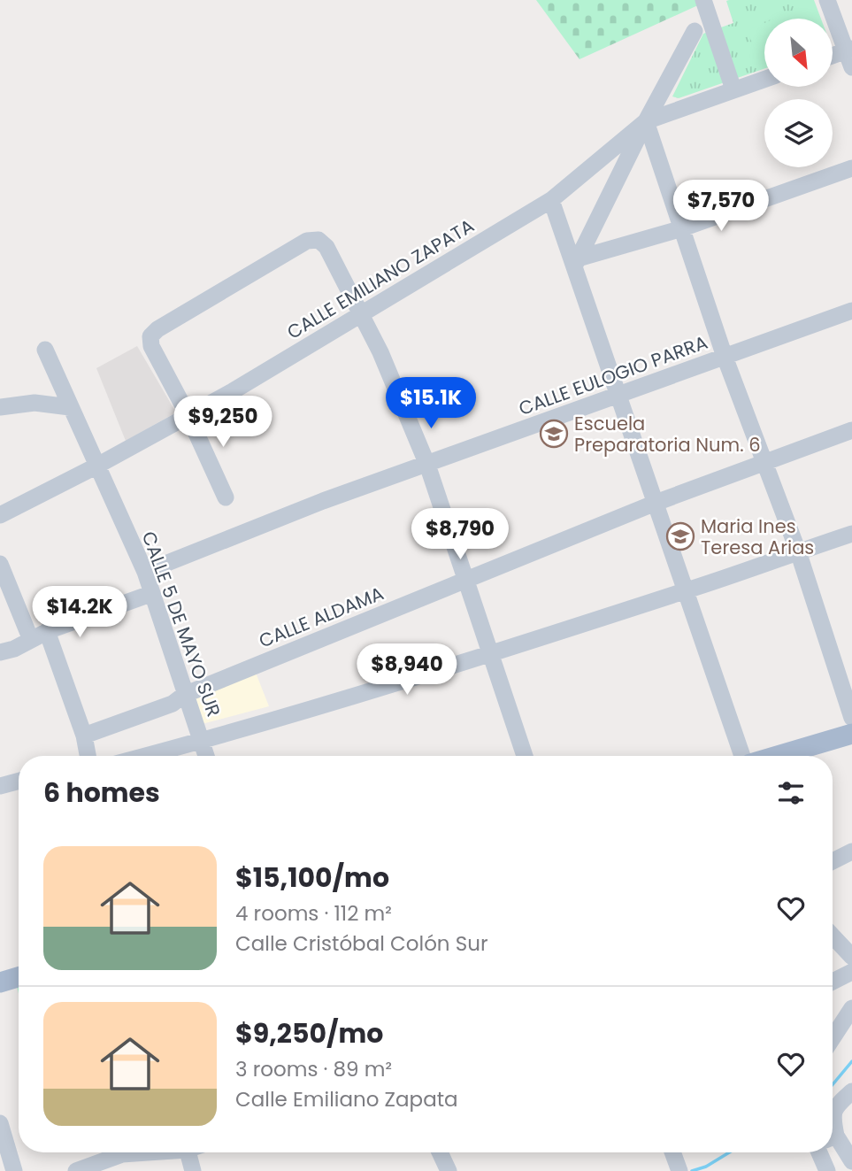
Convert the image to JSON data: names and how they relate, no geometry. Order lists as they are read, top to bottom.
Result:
{
  "streets": {
    "street": [
      "CALLE EMILIANO ZAPATA",
      "CALLE EULOGIO PARRA",
      "CALLE ALDAMA",
      "CALLE 5 DE MAYO SUR"
    ]
  },
  "crossings": [
    ["CALLE EMILIANO ZAPATA", "CALLE 5 DE MAYO SUR"],
    ["CALLE EULOGIO PARRA", "CALLE 5 DE MAYO SUR"],
    ["CALLE ALDAMA", "CALLE 5 DE MAYO SUR"]
  ],
  "places": {
    "school or university": ["Escuela Preparatoria Num. 6", "Maria Ines Teresa Arias"]
  },
  "north": "bottom right",
  "page": {
    "price": [
      "$7,570",
      "$15.1K",
      "$9,250",
      "$8,790",
      "$14.2K",
      "$8,940"
    ],
    "heading": "6 homes",
    "list": [
      {
        "name": "$15,100/mo",
        "note": "4 rooms · 112 m² · Calle Cristóbal Colón Sur"
      },
      {
        "name": "$9,250/mo",
        "note": "3 rooms · 89 m² · Calle Emiliano Zapata"
      }
    ]
  }
}
